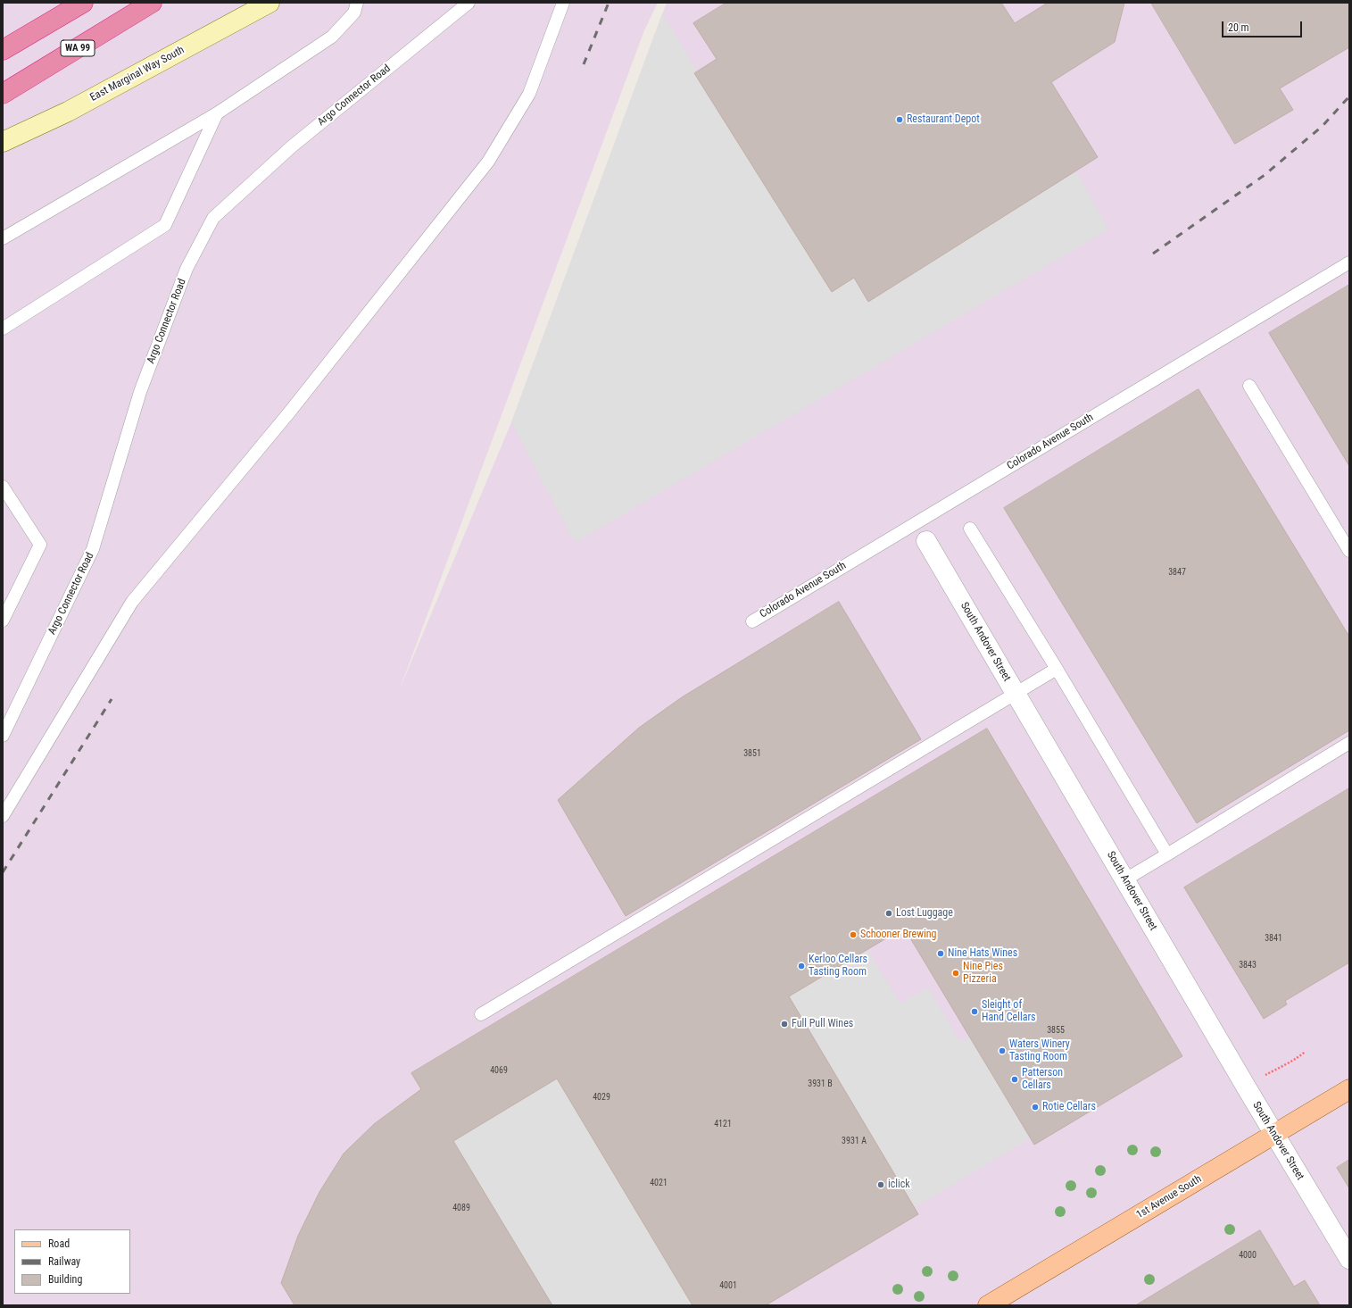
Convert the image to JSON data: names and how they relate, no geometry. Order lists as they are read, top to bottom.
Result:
{
  "streets": {
    "highway": ["WA 99"],
    "main road": ["East Marginal Way South", "1st Avenue South"],
    "street": ["South Andover Street"],
    "lane": ["Argo Connector Road", "Colorado Avenue South"]
  },
  "crossings": [
    ["Colorado Avenue South", "South Andover Street"],
    ["South Andover Street", "1st Avenue South"]
  ],
  "places": [
    "Restaurant Depot",
    "Lost Luggage",
    "Schooner Brewing",
    "Nine Hats Wines",
    "Kerloo Cellars Tasting Room",
    "Nine Pies Pizzeria",
    "Sleight of Hand Cellars",
    "Full Pull Wines",
    "Waters Winery Tasting Room",
    "Patterson Cellars",
    "Rotie Cellars",
    "iclick"
  ],
  "house_numbers": [
    "3847",
    "3851",
    "3841",
    "3843",
    "3855",
    "4069",
    "3931 B",
    "4029",
    "4121",
    "3931 A",
    "4021",
    "4089",
    "4000",
    "4001"
  ],
  "legend": ["Road", "Railway", "Building"],
  "scale_bar": "20 m"
}
